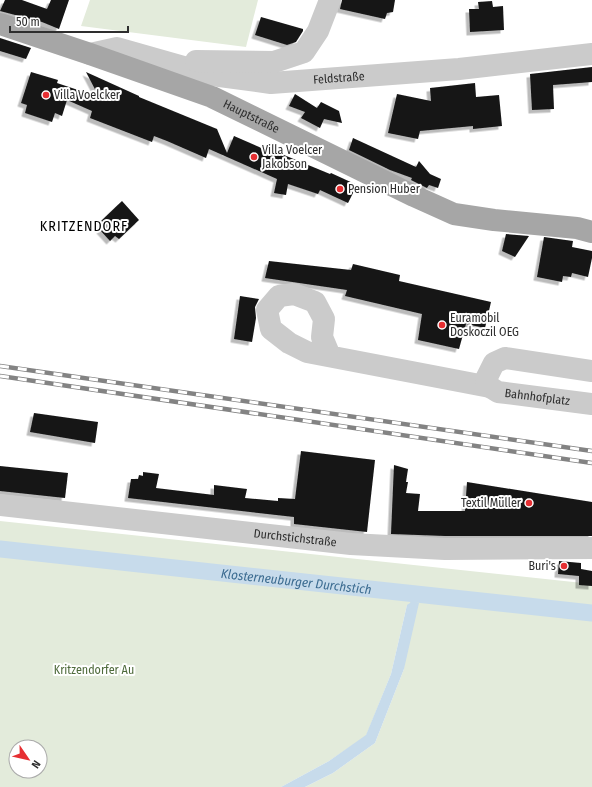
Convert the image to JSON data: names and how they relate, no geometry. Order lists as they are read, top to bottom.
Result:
{
  "streets": {
    "main road": ["Hauptstraße"],
    "street": ["Feldstraße", "Bahnhofplatz", "Durchstichstraße"]
  },
  "crossings": [
    ["Feldstraße", "Hauptstraße"]
  ],
  "districts": ["KRITZENDORF"],
  "water": ["Klosterneuburger Durchstich"],
  "parks": ["Kritzendorfer Au"],
  "places": [
    "Villa Voelcker",
    "Villa Voelcer Jakobson",
    "Pension Huber",
    "Euramobil Doskoczil OEG",
    "Textil Müller",
    "Buri's"
  ],
  "scale_bar": "50 m",
  "north": "bottom right"
}
